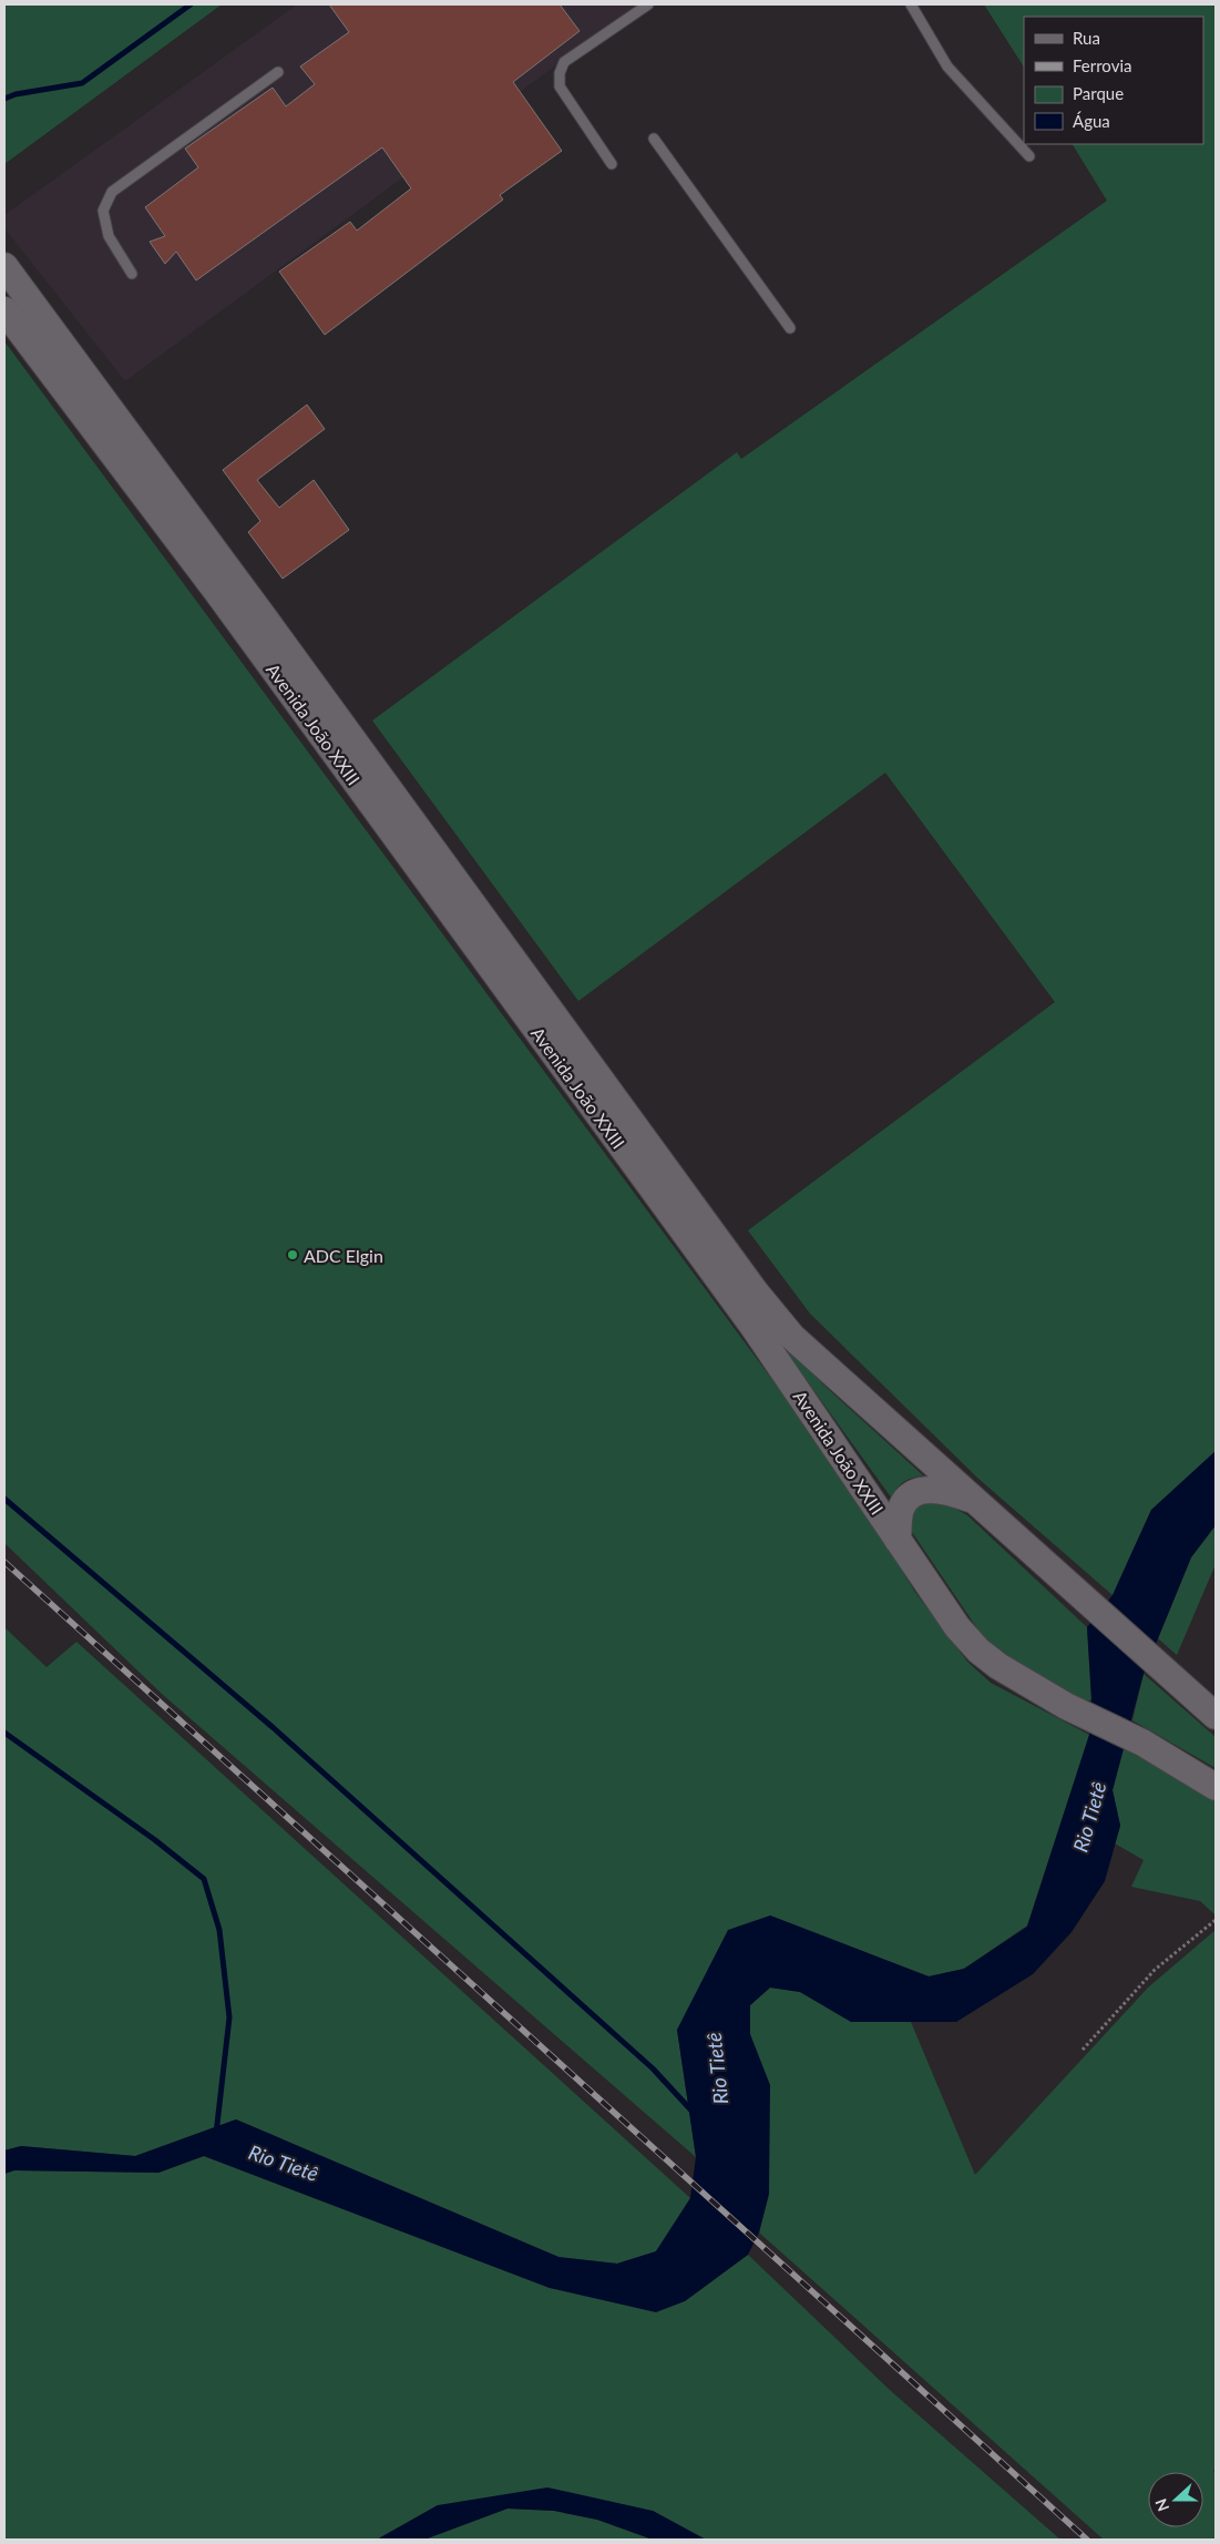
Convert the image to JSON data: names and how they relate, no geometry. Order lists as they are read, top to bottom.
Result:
{
  "streets": {
    "main road": ["Avenida João XXIII"]
  },
  "water": ["Rio Tietê"],
  "places": ["ADC Elgin"],
  "legend": [
    "Rua",
    "Ferrovia",
    "Parque",
    "Água"
  ],
  "north": "left"
}
